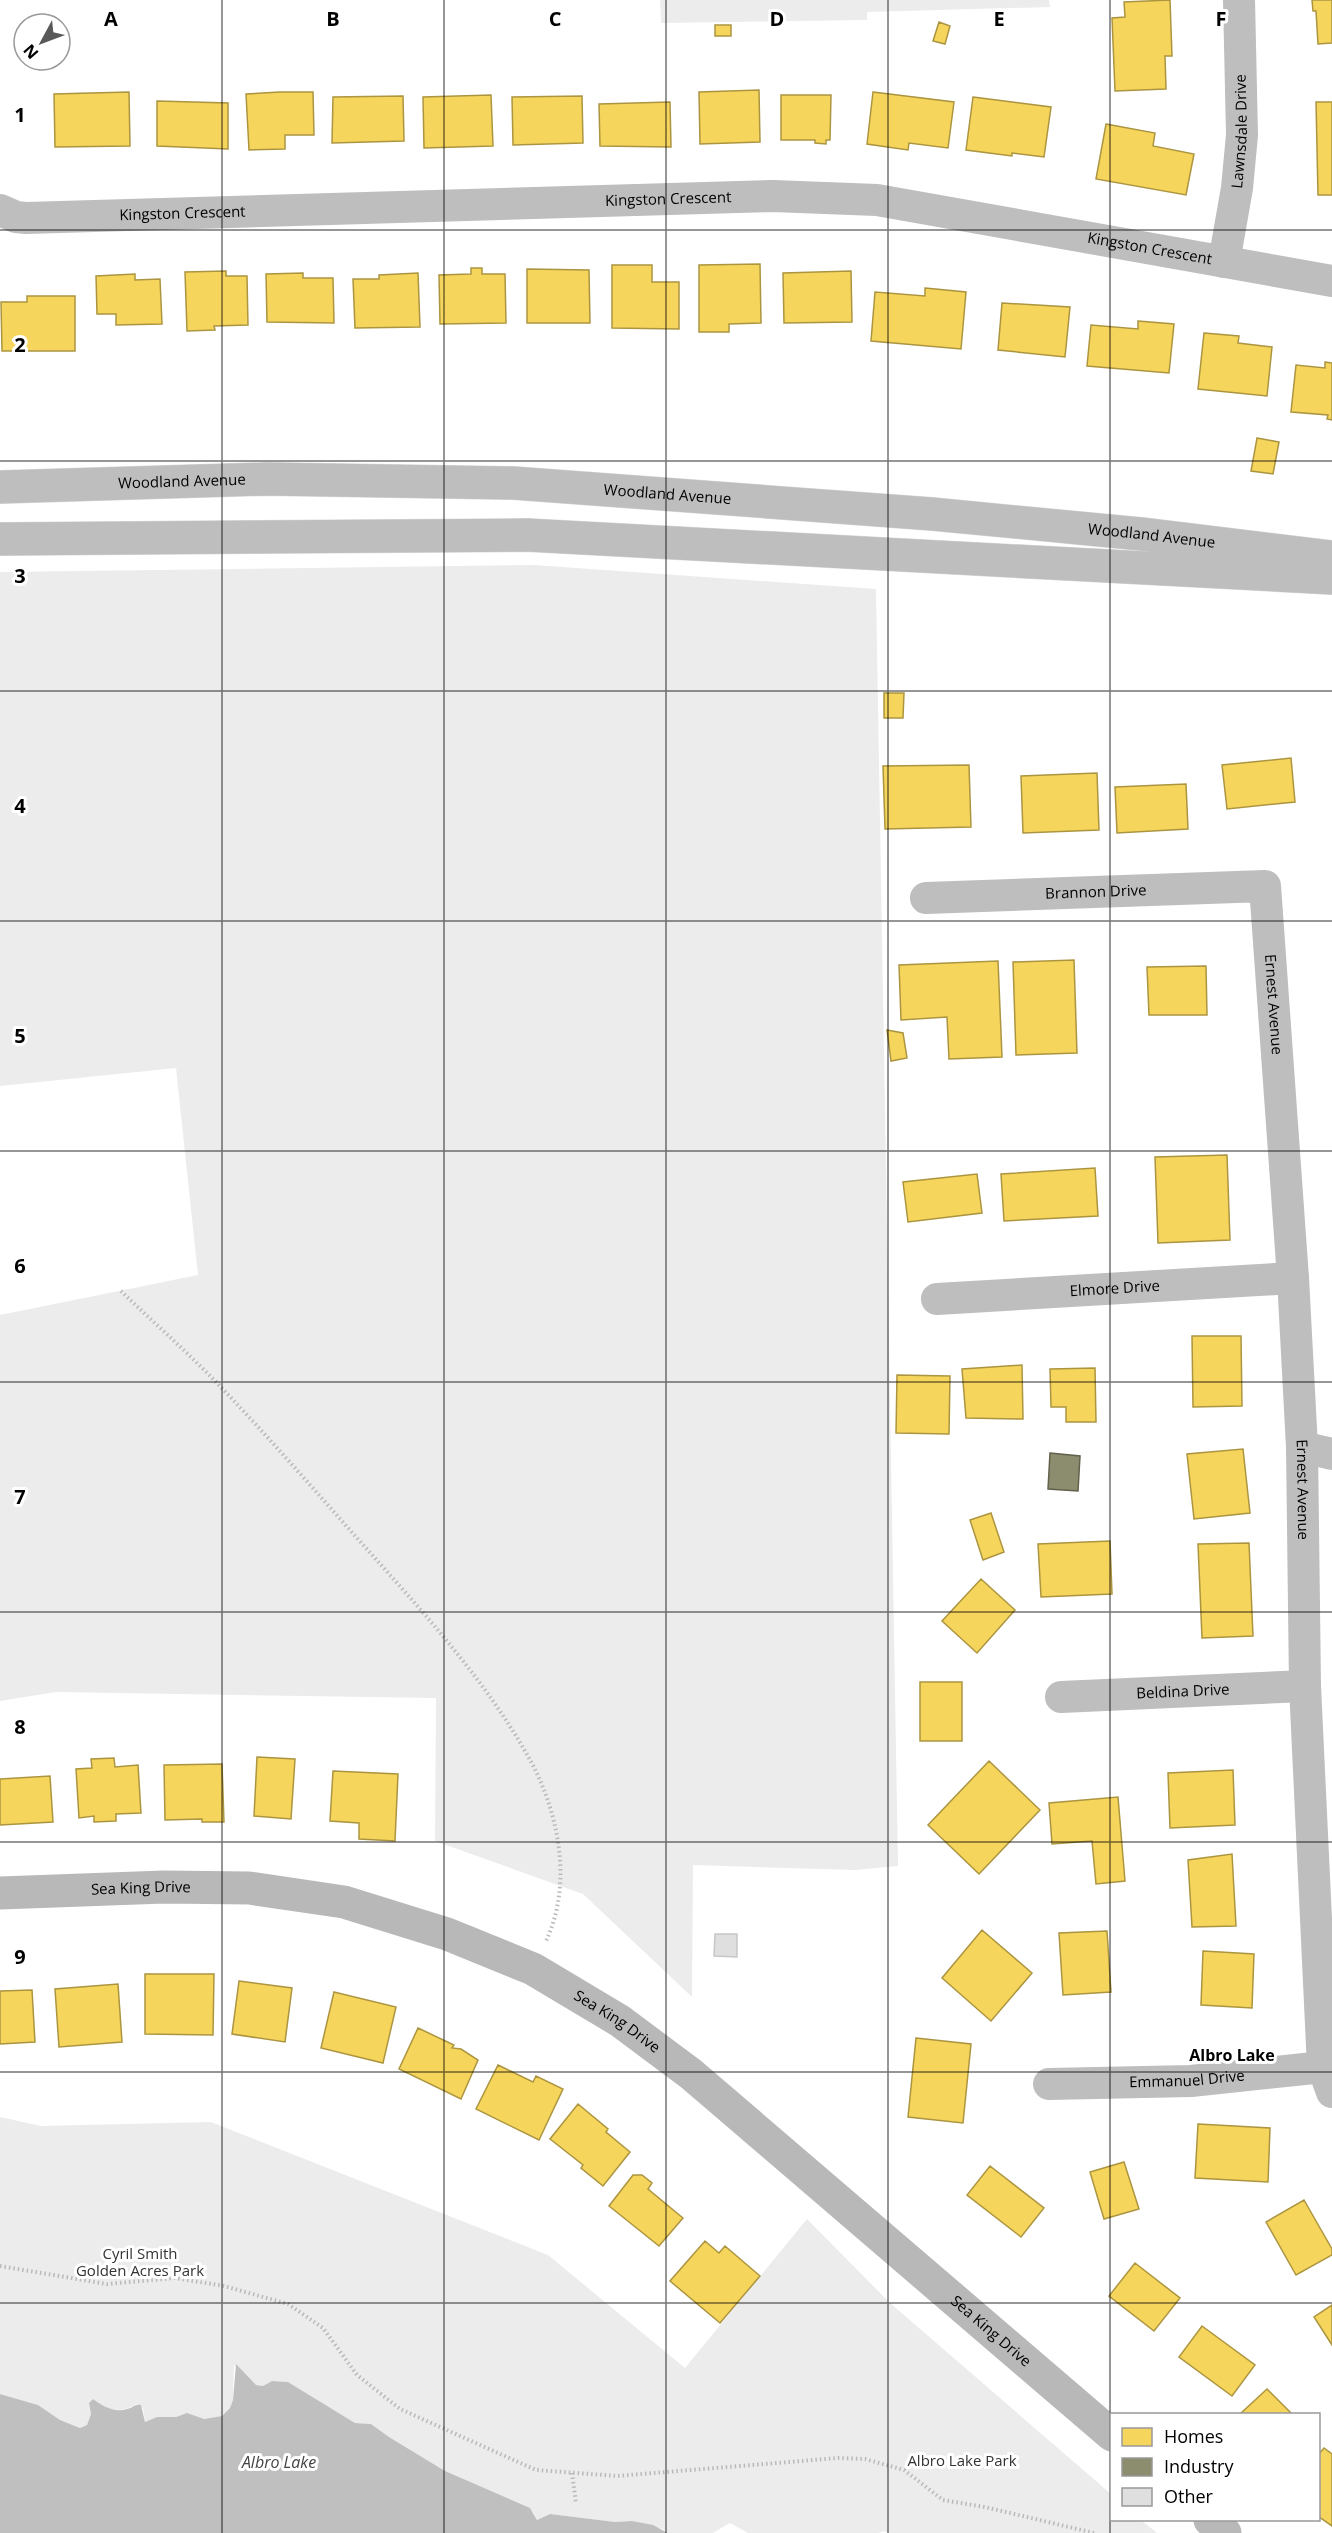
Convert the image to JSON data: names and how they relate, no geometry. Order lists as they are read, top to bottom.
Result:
{
  "streets": {
    "main road": ["Woodland Avenue"],
    "street": [
      "Lawnsdale Drive",
      "Kingston Crescent",
      "Brannon Drive",
      "Ernest Avenue",
      "Elmore Drive",
      "Beldina Drive",
      "Sea King Drive",
      "Emmanuel Drive"
    ]
  },
  "crossings": [
    ["Lawnsdale Drive", "Kingston Crescent"],
    ["Brannon Drive", "Ernest Avenue"],
    ["Ernest Avenue", "Elmore Drive"],
    ["Ernest Avenue", "Beldina Drive"],
    ["Ernest Avenue", "Emmanuel Drive"]
  ],
  "districts": ["Albro Lake"],
  "water": ["Albro Lake"],
  "parks": ["Cyril Smith Golden Acres Park", "Albro Lake Park"],
  "legend": ["Homes", "Industry", "Other"],
  "north": "bottom left",
  "grid": {
    "columns": [
      "A",
      "B",
      "C",
      "D",
      "E",
      "F"
    ],
    "rows": [
      "1",
      "2",
      "3",
      "4",
      "5",
      "6",
      "7",
      "8",
      "9"
    ]
  }
}
